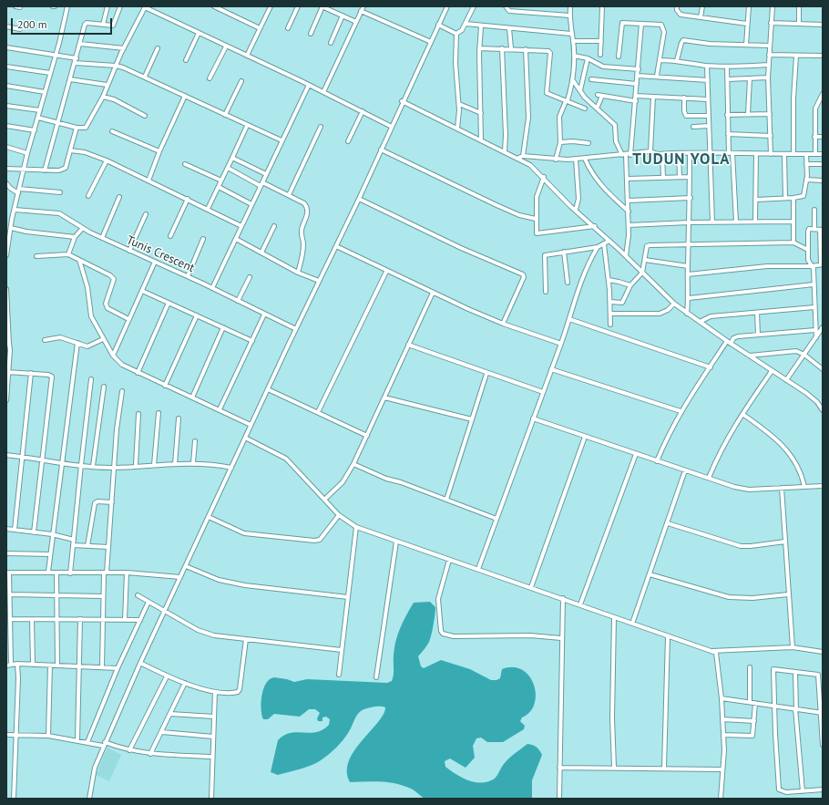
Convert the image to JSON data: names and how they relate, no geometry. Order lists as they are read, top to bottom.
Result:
{
  "streets": {
    "street": ["Tunis Crescent"]
  },
  "districts": ["TUDUN YOLA"],
  "scale_bar": "200 m"
}
